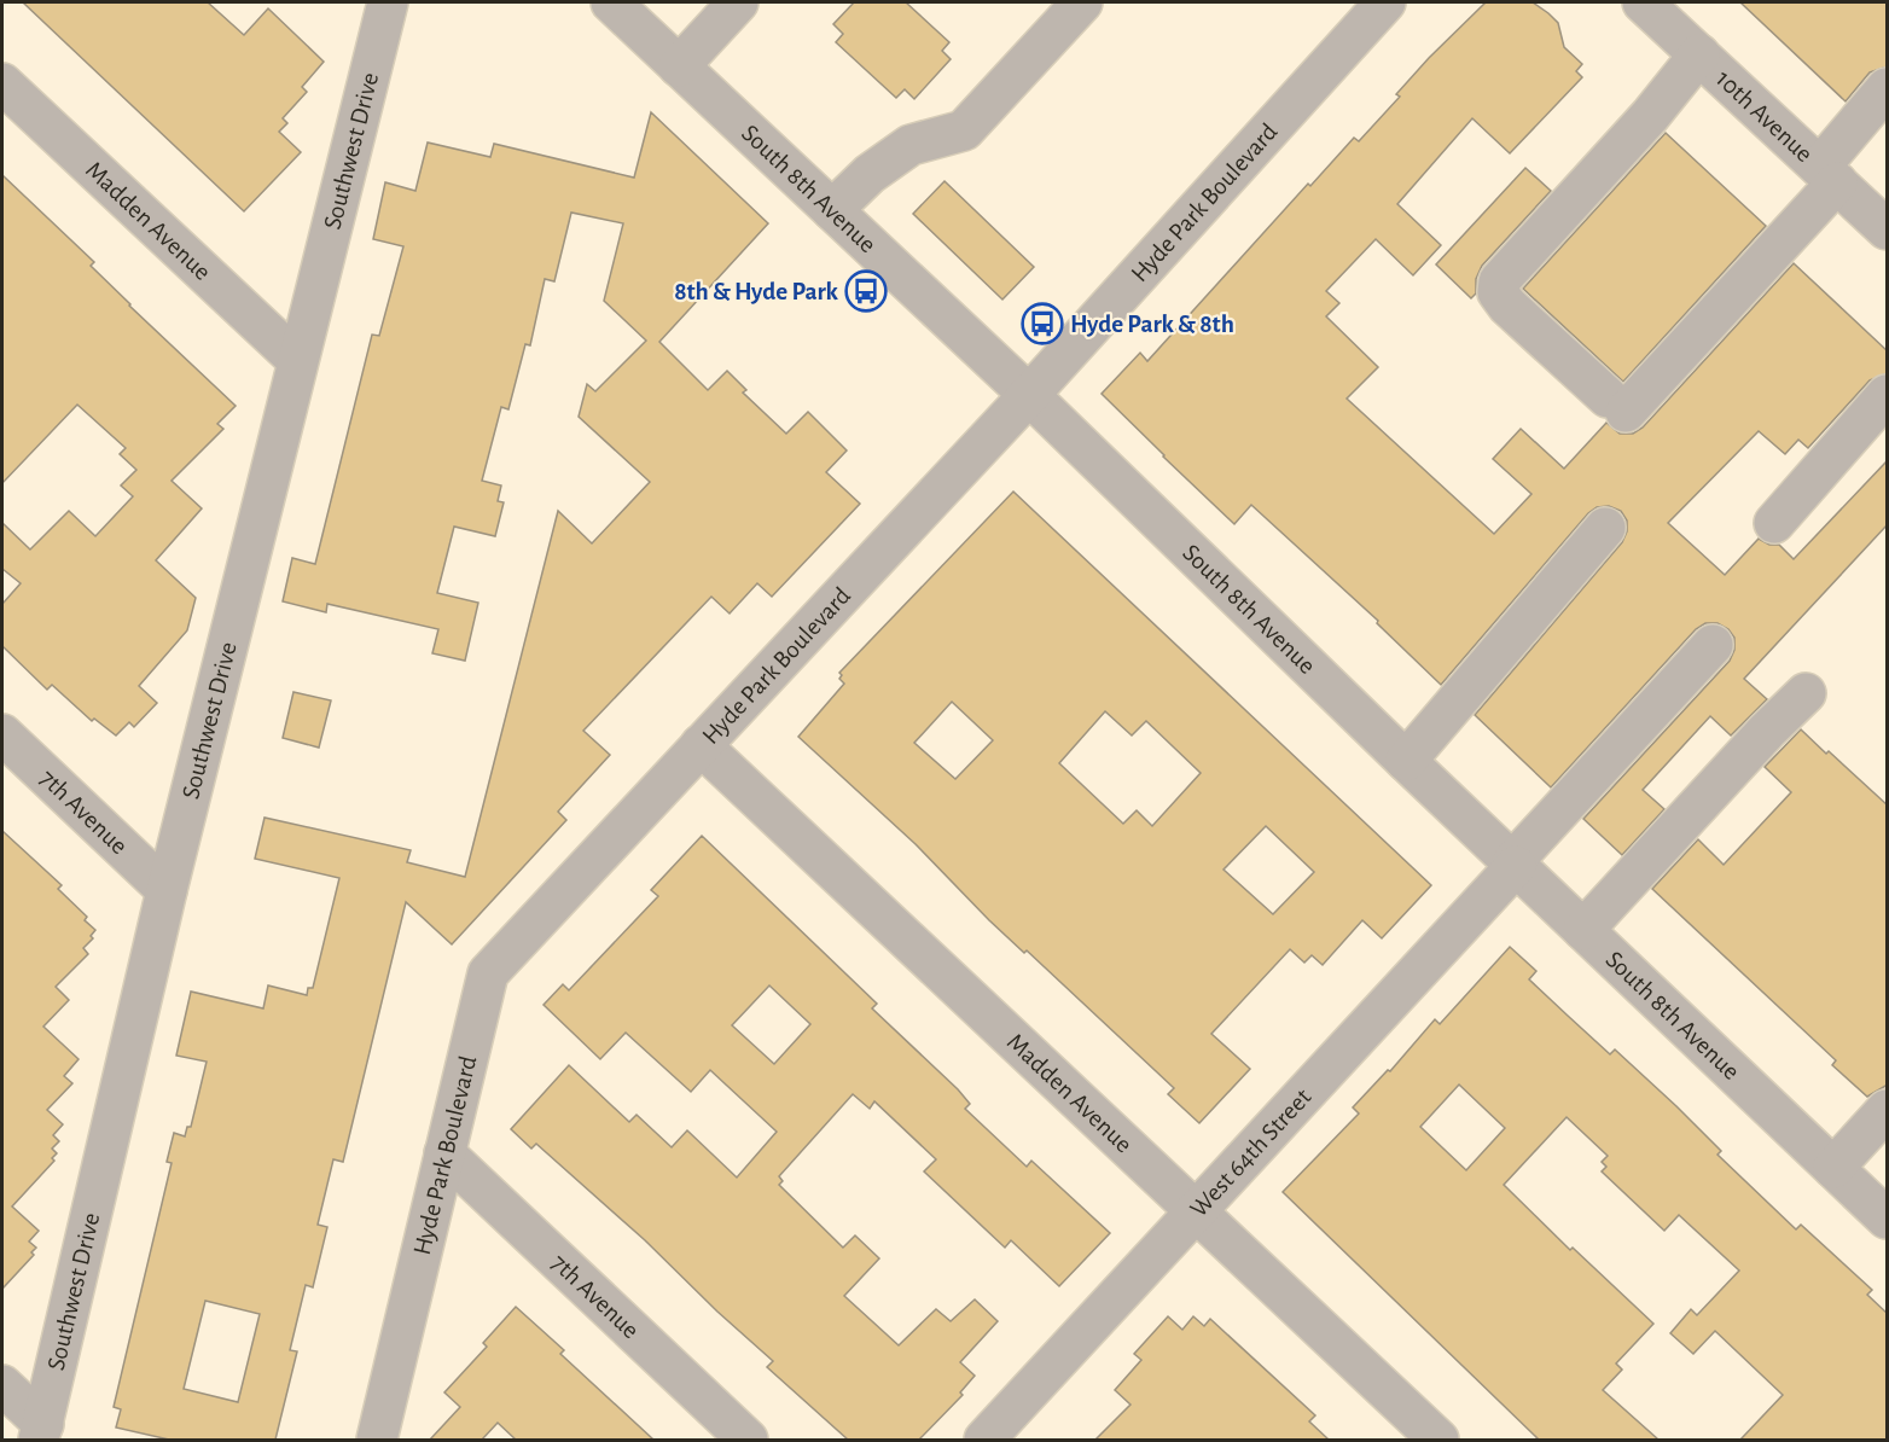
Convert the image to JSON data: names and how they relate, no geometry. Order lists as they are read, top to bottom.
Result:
{
  "streets": {
    "street": [
      "10th Avenue",
      "Southwest Drive",
      "South 8th Avenue",
      "Hyde Park Boulevard",
      "Madden Avenue",
      "7th Avenue",
      "West 64th Street"
    ]
  },
  "crossings": [
    ["Southwest Drive", "Madden Avenue"],
    ["Southwest Drive", "7th Avenue"],
    ["South 8th Avenue", "Hyde Park Boulevard"],
    ["South 8th Avenue", "West 64th Street"],
    ["Hyde Park Boulevard", "Madden Avenue"],
    ["Hyde Park Boulevard", "7th Avenue"],
    ["Madden Avenue", "West 64th Street"]
  ],
  "places": {
    "bus stop": ["8th & Hyde Park", "Hyde Park & 8th"]
  }
}
